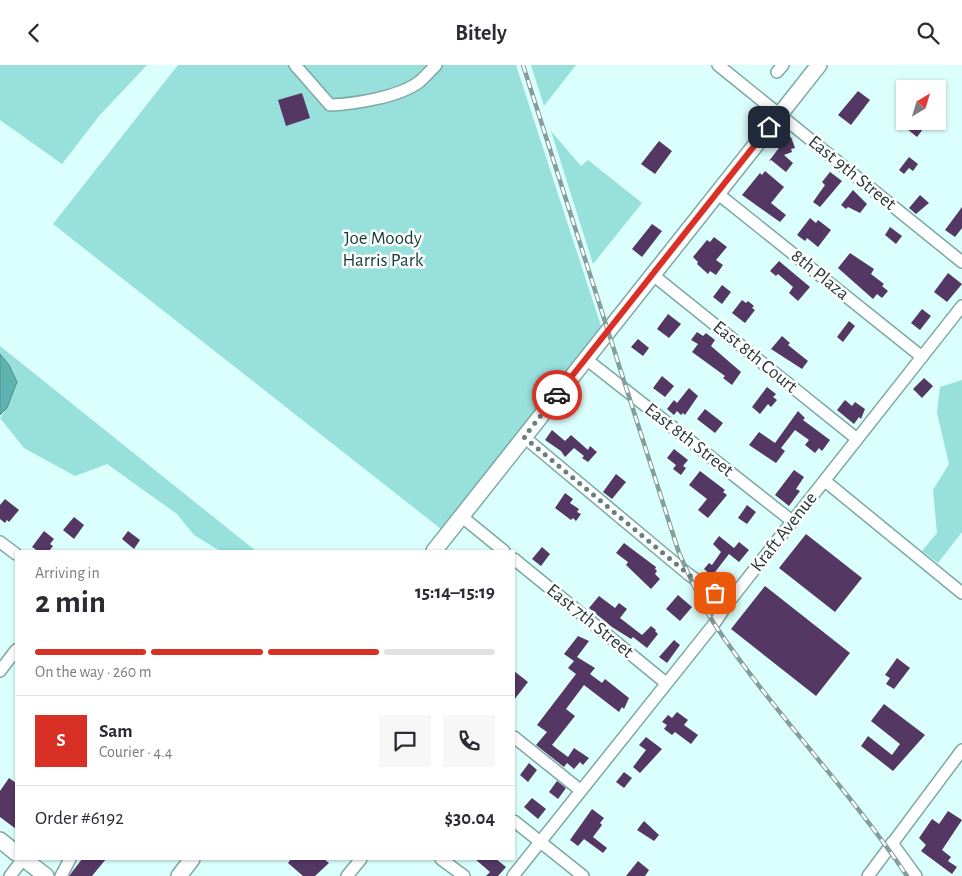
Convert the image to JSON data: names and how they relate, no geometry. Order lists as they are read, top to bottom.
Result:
{
  "streets": {
    "street": [
      "East 9th Street",
      "8th Plaza",
      "East 8th Court",
      "East 8th Street",
      "Kraft Avenue",
      "East 7th Street"
    ]
  },
  "crossings": [
    ["8th Plaza", "Kraft Avenue"],
    ["East 8th Court", "Kraft Avenue"],
    ["East 8th Street", "Kraft Avenue"],
    ["Kraft Avenue", "East 7th Street"]
  ],
  "parks": ["Joe Moody Harris Park"],
  "north": "top right",
  "page": {
    "header": "Bitely",
    "heading": ["2 min", "Arriving in", "15:14–15:19"],
    "panel": [
      "Sam",
      "Courier · 4.4",
      "Order #6192",
      "$30.04"
    ],
    "bar": "On the way · 260 m",
    "round": "S"
  }
}
